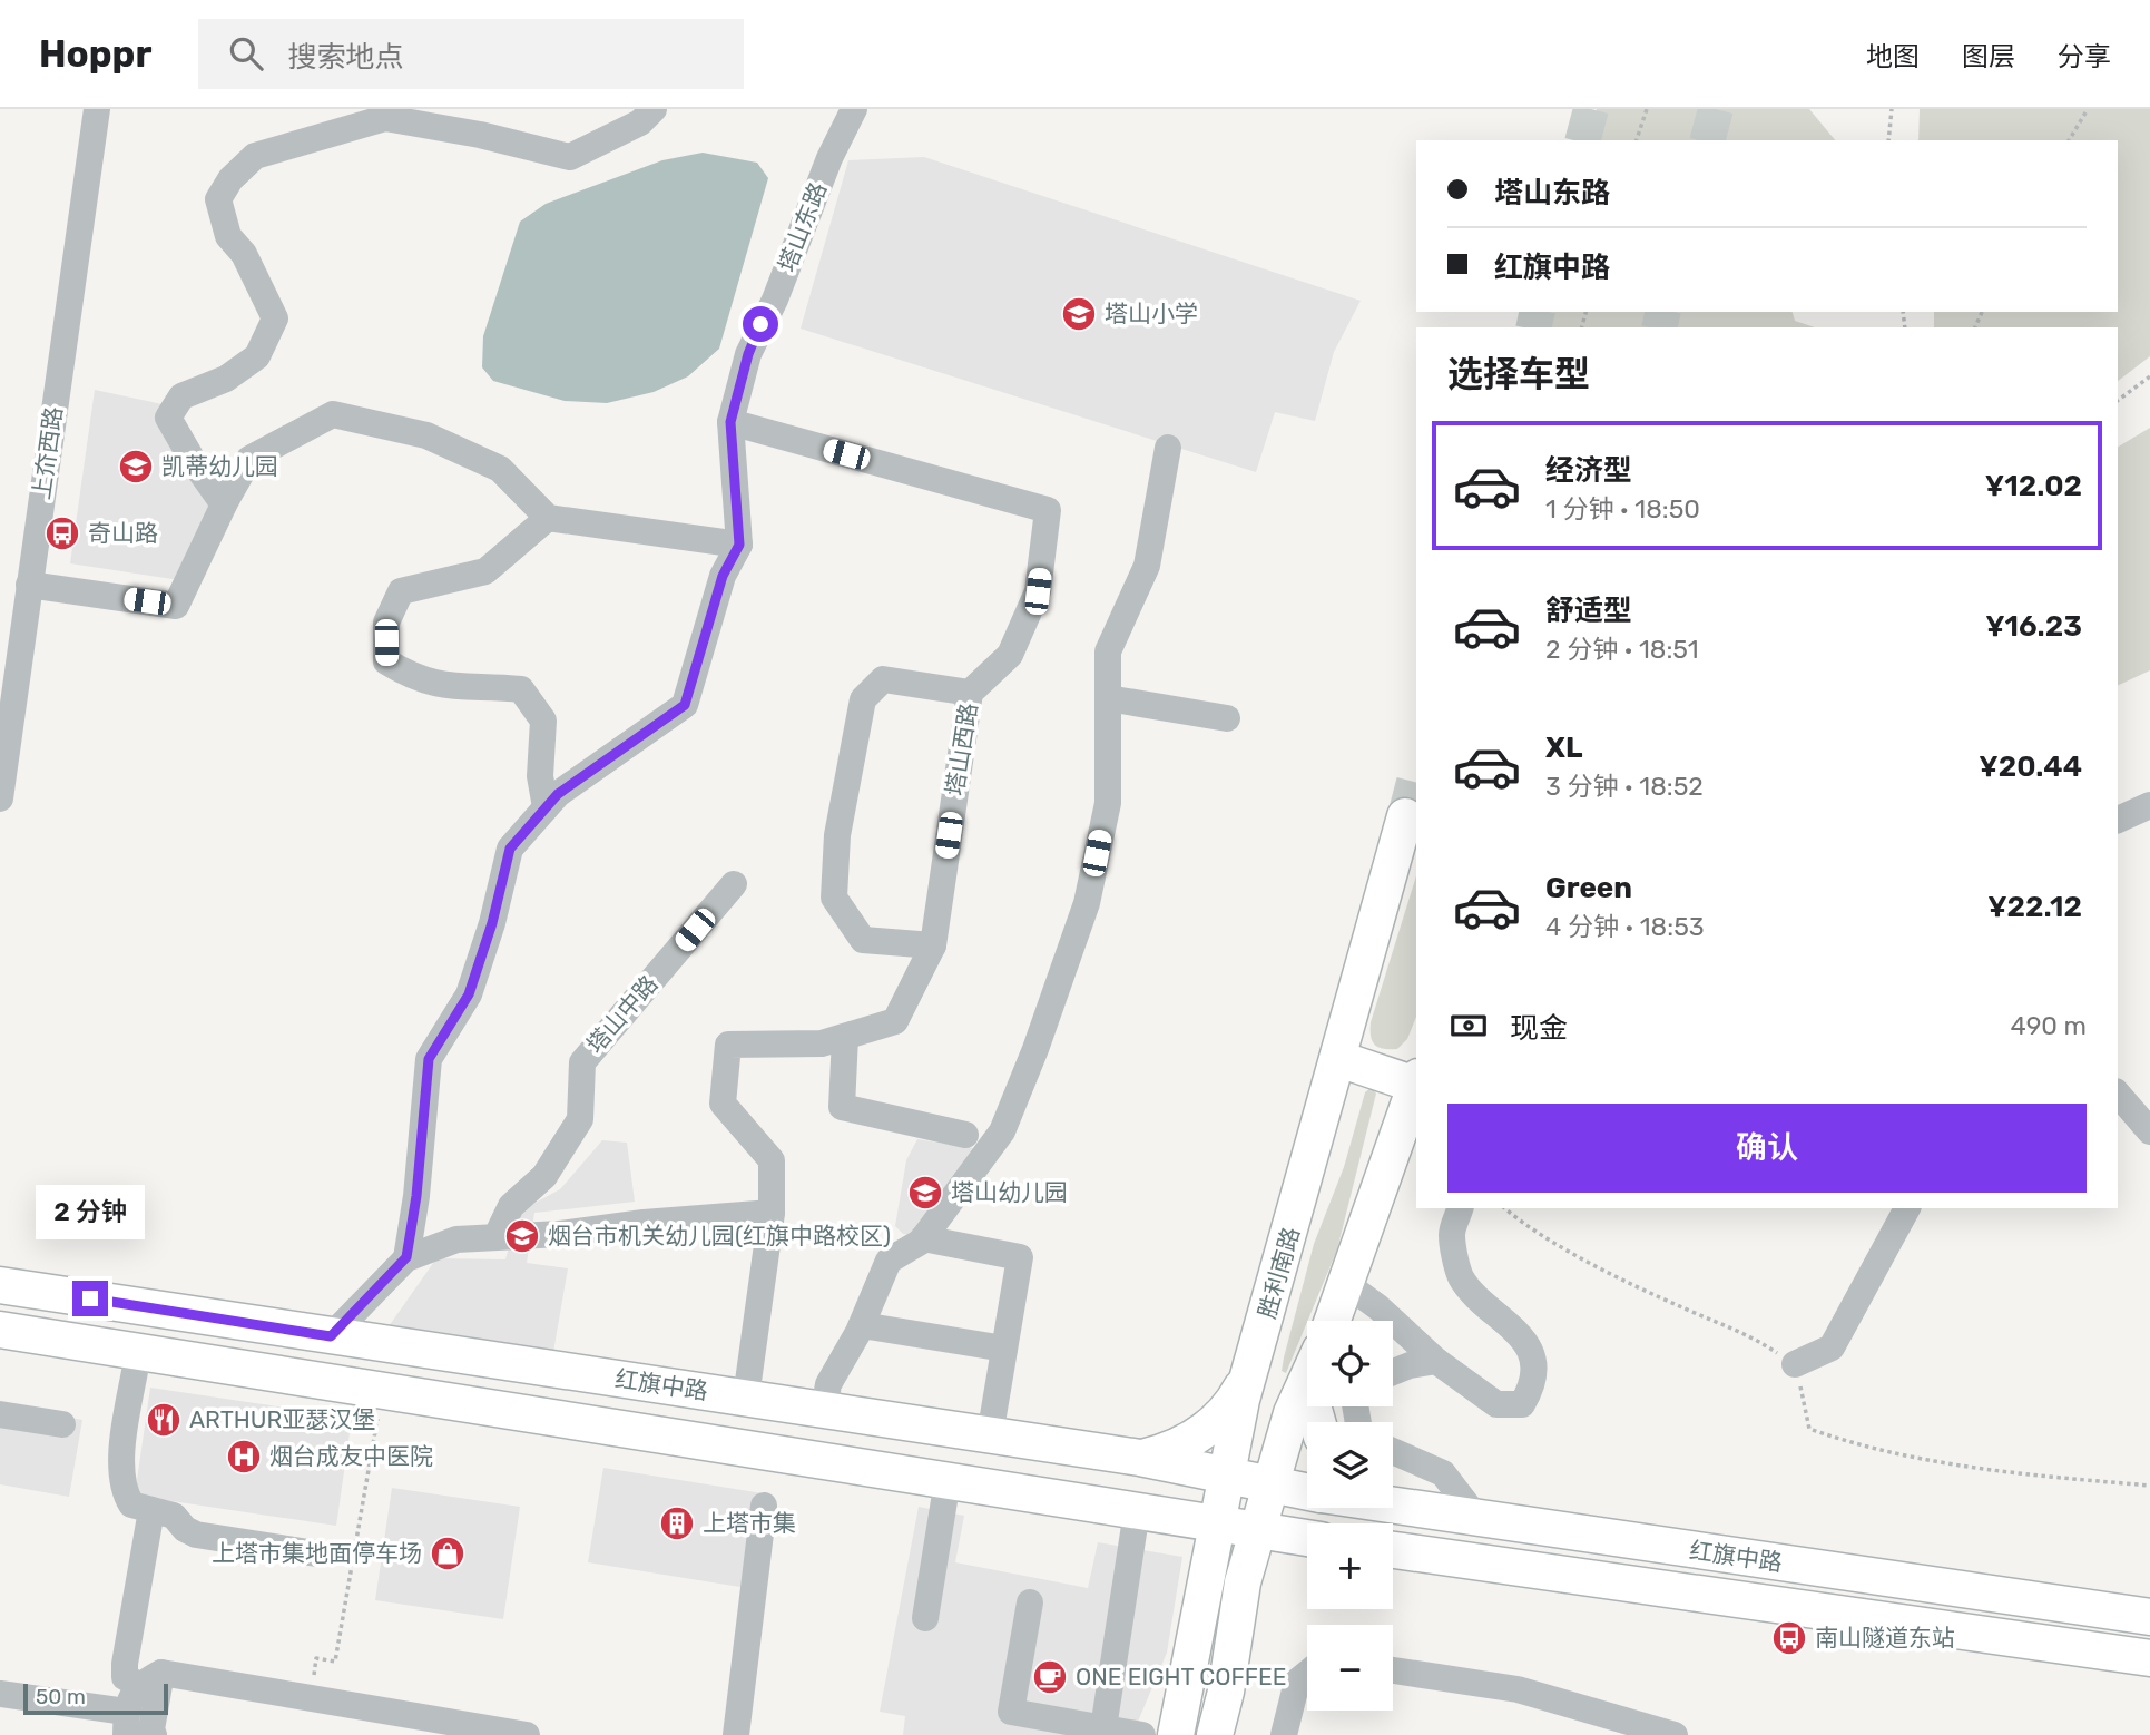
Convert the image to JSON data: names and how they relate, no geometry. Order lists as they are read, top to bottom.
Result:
{
  "streets": {
    "main road": ["胜利南路", "红旗中路"],
    "street": [
      "塔山东路",
      "上夼西路",
      "塔山西路",
      "塔山中路"
    ]
  },
  "crossings": [
    ["塔山东路", "塔山西路"],
    ["塔山西路", "红旗中路"],
    ["胜利南路", "红旗中路"]
  ],
  "places": {
    "school or university": [
      "塔山小学",
      "凯蒂幼儿园",
      "塔山幼儿园",
      "烟台市机关幼儿园(红旗中路校区)"
    ],
    "bus stop": ["奇山路", "南山隧道东站"],
    "restaurant": ["ARTHUR亚瑟汉堡"],
    "hospital": ["烟台成友中医院"],
    "building": ["上塔市集"],
    "shop": ["上塔市集地面停车场"],
    "cafe": ["ONE EIGHT COFFEE"]
  },
  "scale_bar": "50 m",
  "page": {
    "header": "Hoppr",
    "search": "搜索地点",
    "nav": ["地图", "图层", "分享"],
    "banner": ["塔山东路", "红旗中路"],
    "heading": "选择车型",
    "list": [
      {
        "name": "经济型",
        "note": "1 分钟 · 18:50",
        "value": "¥12.02"
      },
      {
        "name": "舒适型",
        "note": "2 分钟 · 18:51",
        "value": "¥16.23"
      },
      {
        "name": "XL",
        "note": "3 分钟 · 18:52",
        "value": "¥20.44"
      },
      {
        "name": "Green",
        "note": "4 分钟 · 18:53",
        "value": "¥22.12"
      }
    ],
    "pay": ["现金", "490 m"],
    "buttons": "确认",
    "bubble": "2 分钟",
    "map_buttons": ["+", "−"],
    "scale": "50 m"
  }
}
